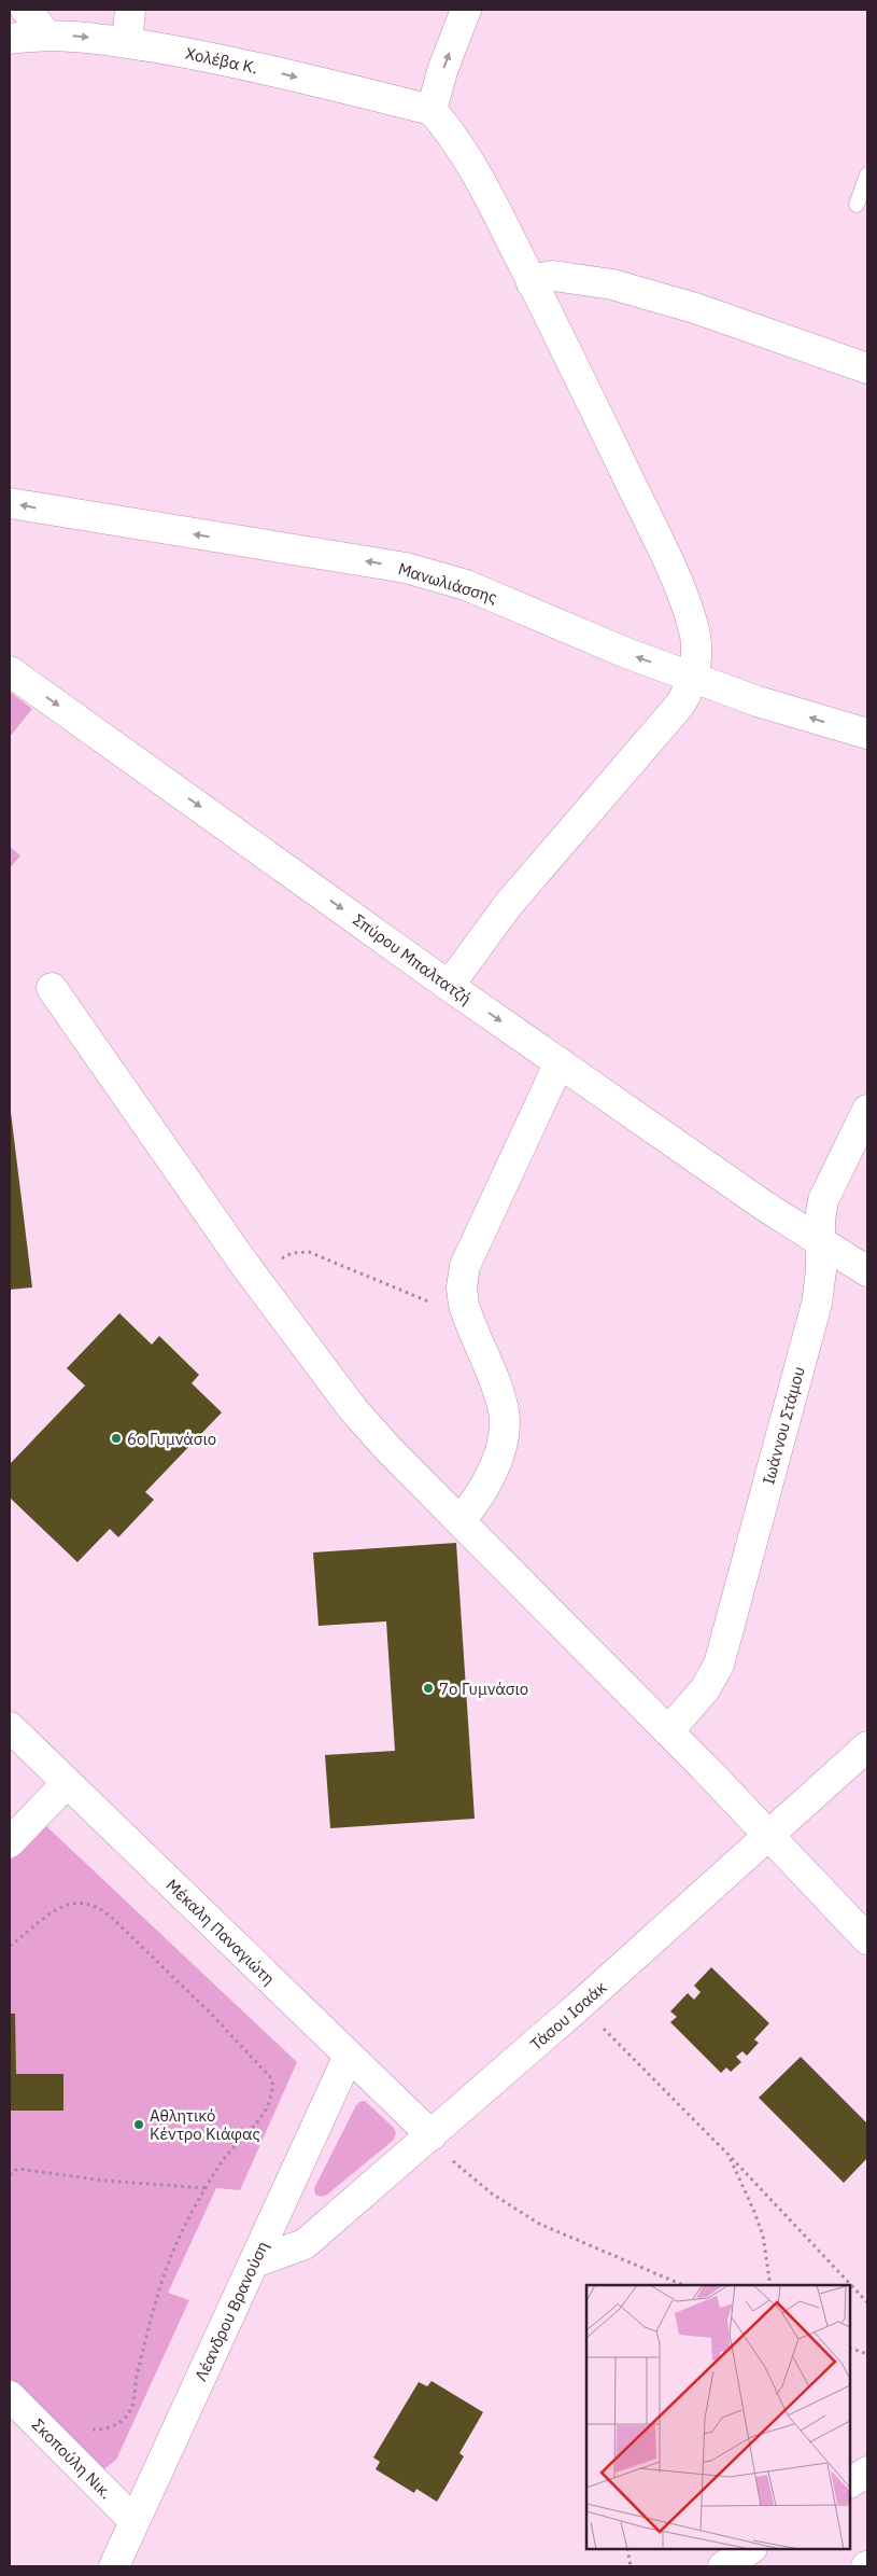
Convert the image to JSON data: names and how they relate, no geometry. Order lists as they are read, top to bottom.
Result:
{
  "streets": {
    "street": [
      "Χολέβα Κ.",
      "Μανωλιάσσης",
      "Σπύρου Μπαλτατζή",
      "Ιωάννου Στάμου",
      "Μέκαλη Παναγιώτη",
      "Τάσου Ισαάκ",
      "Λέανδρου Βρανούση",
      "Σκοπούλη Νικ."
    ]
  },
  "crossings": [
    ["Σπύρου Μπαλτατζή", "Ιωάννου Στάμου"],
    ["Μέκαλη Παναγιώτη", "Τάσου Ισαάκ"],
    ["Μέκαλη Παναγιώτη", "Λέανδρου Βρανούση"],
    ["Τάσου Ισαάκ", "Λέανδρου Βρανούση"],
    ["Λέανδρου Βρανούση", "Σκοπούλη Νικ."]
  ],
  "one_way": ["Χολέβα Κ.", "Μανωλιάσσης", "Σπύρου Μπαλτατζή"],
  "places": ["6ο Γυμνάσιο", "7ο Γυμνάσιο", "Αθλητικό Κέντρο Κιάφας"]
}
